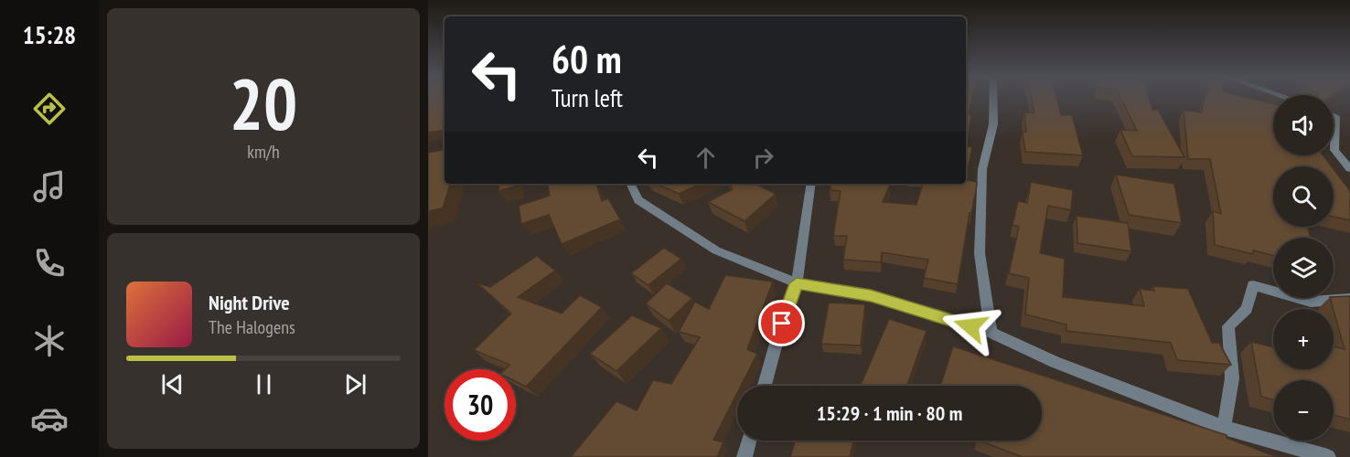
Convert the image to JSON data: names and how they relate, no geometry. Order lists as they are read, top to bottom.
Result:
{
  "page": {
    "tabs": "15:28",
    "tile": ["20", "km/h"],
    "turn": ["60 m", "Turn left"],
    "map_buttons": ["+", "−"],
    "song": ["Night Drive", "The Halogens"],
    "limit": "30",
    "trip": "15:29 · 1 min · 80 m"
  }
}
